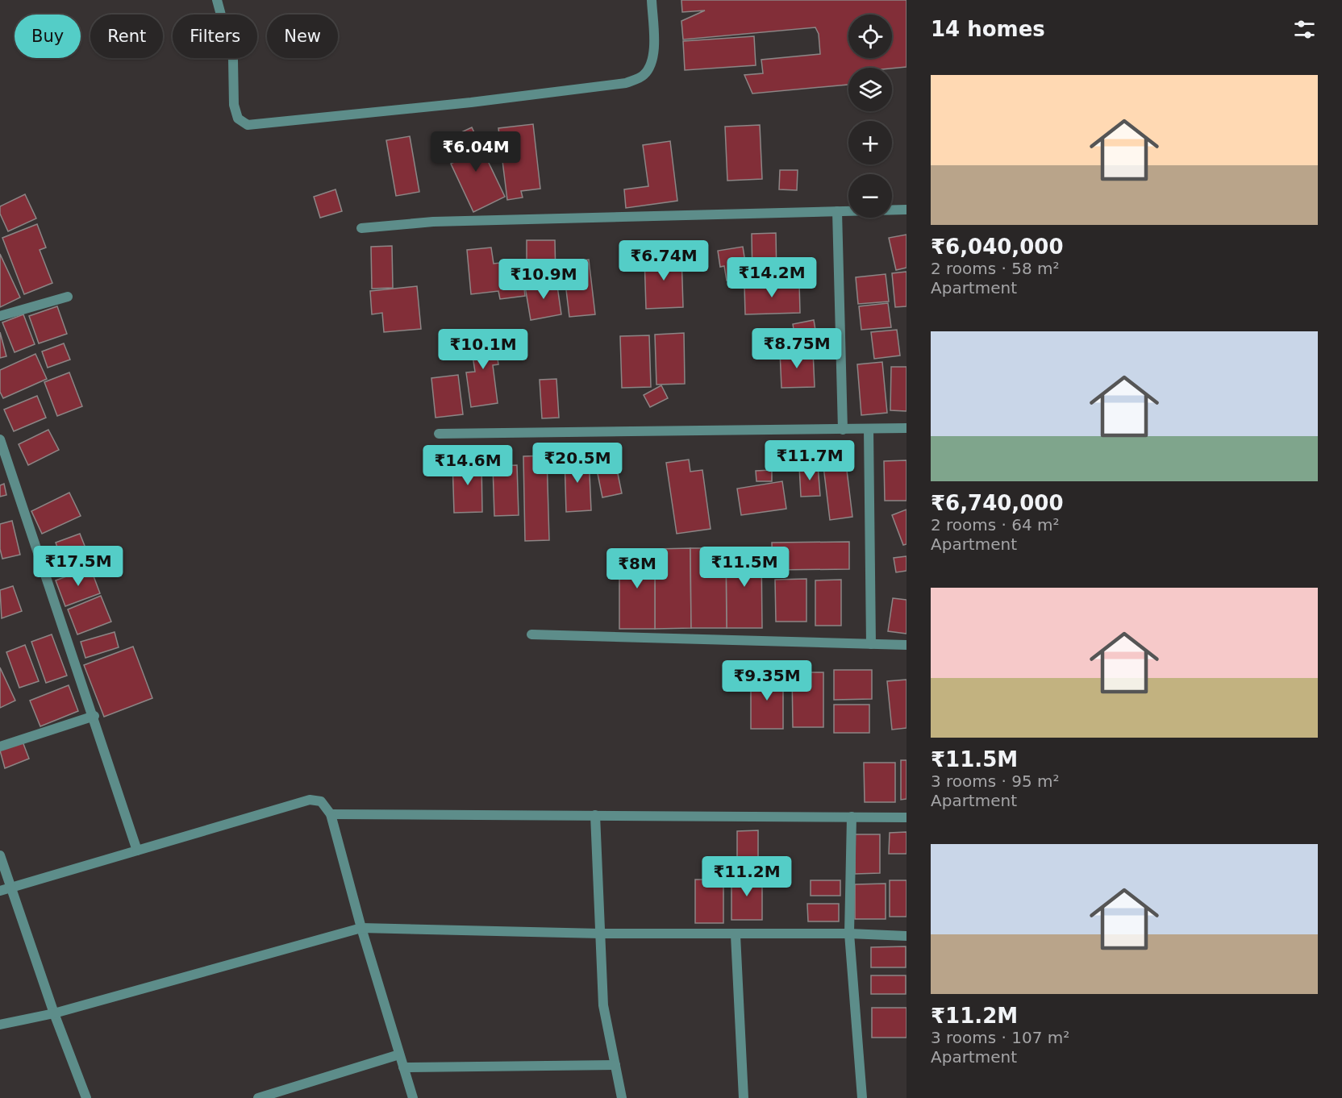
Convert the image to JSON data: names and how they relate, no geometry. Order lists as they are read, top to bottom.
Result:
{
  "page": {
    "heading": "14 homes",
    "map_buttons": ["+", "−"],
    "chip": [
      "Buy",
      "Rent",
      "Filters",
      "New"
    ],
    "list": [
      {
        "name": "₹6,040,000",
        "note": "2 rooms · 58 m² · Apartment"
      },
      {
        "name": "₹6,740,000",
        "note": "2 rooms · 64 m² · Apartment"
      },
      {
        "name": "₹11.5M",
        "note": "3 rooms · 95 m² · Apartment"
      },
      {
        "name": "₹11.2M",
        "note": "3 rooms · 107 m² · Apartment"
      }
    ],
    "price": [
      "₹6.04M",
      "₹6.74M",
      "₹14.2M",
      "₹10.9M",
      "₹8.75M",
      "₹10.1M",
      "₹11.7M",
      "₹20.5M",
      "₹14.6M",
      "₹17.5M",
      "₹11.5M",
      "₹8M",
      "₹9.35M",
      "₹11.2M"
    ]
  }
}
